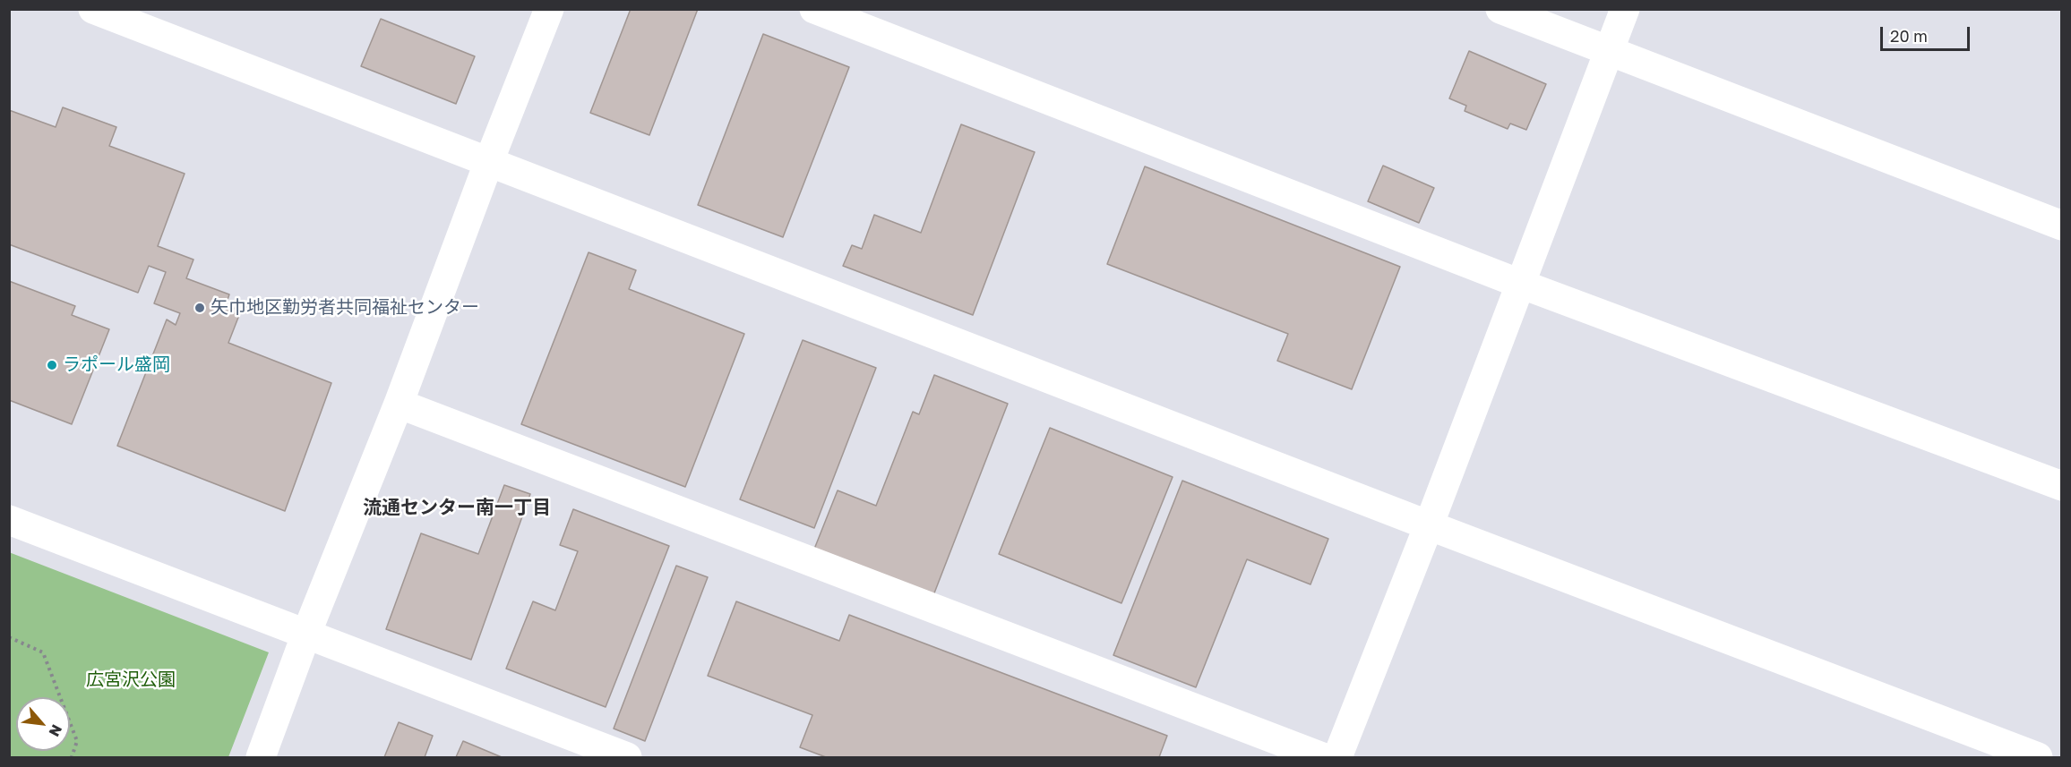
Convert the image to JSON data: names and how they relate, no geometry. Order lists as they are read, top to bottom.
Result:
{
  "districts": ["流通センター南一丁目"],
  "parks": ["広宮沢公園"],
  "places": ["矢巾地区勤労者共同福祉センター", "ラポール盛岡"],
  "scale_bar": "20 m",
  "north": "bottom right"
}
